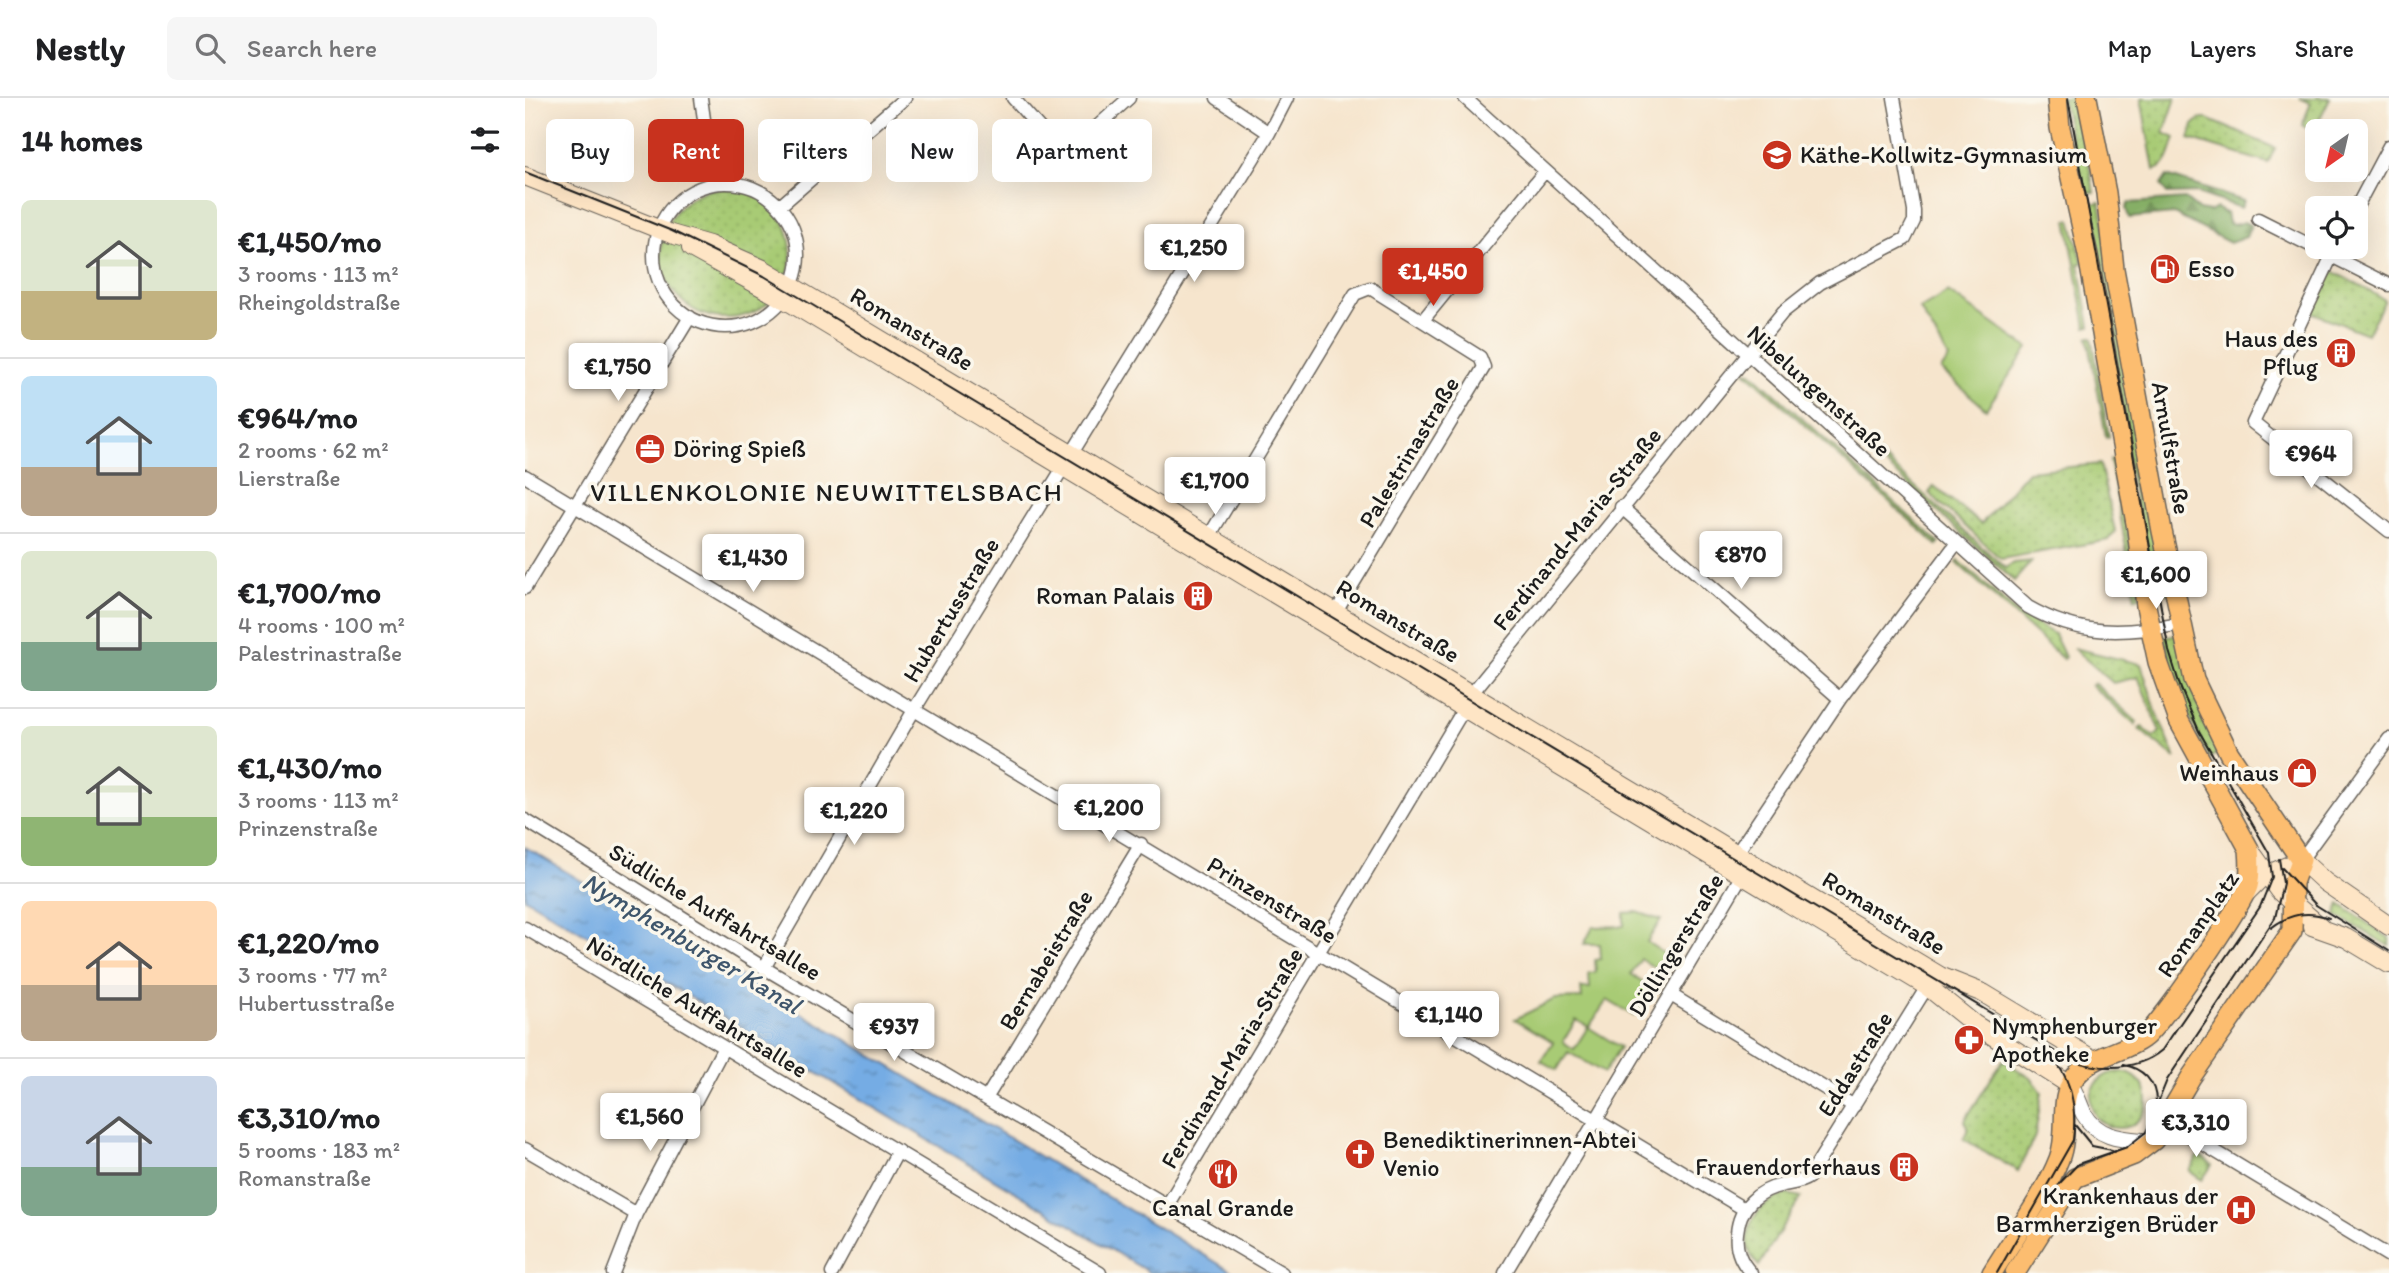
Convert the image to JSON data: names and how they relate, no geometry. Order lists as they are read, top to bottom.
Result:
{
  "streets": {
    "main road": ["Romanstraße", "Arnulfstraße", "Romanplatz"],
    "street": [
      "Nibelungenstraße",
      "Palestrinastraße",
      "Ferdinand-Maria-Straße",
      "Hubertusstraße",
      "Prinzenstraße",
      "Südliche Auffahrtsallee",
      "Döllingerstraße",
      "Bernabeistraße",
      "Nördliche Auffahrtsallee",
      "Eddastraße"
    ]
  },
  "crossings": [
    ["Romanstraße", "Palestrinastraße"],
    ["Romanstraße", "Ferdinand-Maria-Straße"],
    ["Romanstraße", "Hubertusstraße"],
    ["Romanstraße", "Romanplatz"],
    ["Romanstraße", "Döllingerstraße"],
    ["Romanstraße", "Eddastraße"],
    ["Nibelungenstraße", "Arnulfstraße"],
    ["Nibelungenstraße", "Ferdinand-Maria-Straße"],
    ["Nibelungenstraße", "Döllingerstraße"],
    ["Arnulfstraße", "Romanplatz"],
    ["Ferdinand-Maria-Straße", "Prinzenstraße"],
    ["Ferdinand-Maria-Straße", "Südliche Auffahrtsallee"],
    ["Hubertusstraße", "Prinzenstraße"],
    ["Hubertusstraße", "Südliche Auffahrtsallee"],
    ["Prinzenstraße", "Döllingerstraße"],
    ["Prinzenstraße", "Bernabeistraße"],
    ["Prinzenstraße", "Eddastraße"],
    ["Südliche Auffahrtsallee", "Bernabeistraße"]
  ],
  "districts": ["VILLENKOLONIE NEUWITTELSBACH"],
  "water": ["Nymphenburger Kanal"],
  "places": {
    "school or university": ["Käthe-Kollwitz-Gymnasium"],
    "fuel station": ["Esso"],
    "building": ["Haus des Pflug", "Roman Palais", "Frauendorferhaus"],
    "office": ["Döring Spieß"],
    "shop": ["Weinhaus"],
    "pharmacy": ["Nymphenburger Apotheke"],
    "church": ["Benediktinerinnen-Abtei Venio"],
    "restaurant": ["Canal Grande"],
    "hospital": ["Krankenhaus der Barmherzigen Brüder"]
  },
  "north": "bottom left",
  "page": {
    "header": "Nestly",
    "search": "Search here",
    "nav": ["Map", "Layers", "Share"],
    "heading": "14 homes",
    "chip": [
      "Buy",
      "Rent",
      "Filters",
      "New",
      "Apartment"
    ],
    "list": [
      {
        "name": "€1,450/mo",
        "note": "3 rooms · 113 m² · Rheingoldstraße"
      },
      {
        "name": "€964/mo",
        "note": "2 rooms · 62 m² · Lierstraße"
      },
      {
        "name": "€1,700/mo",
        "note": "4 rooms · 100 m² · Palestrinastraße"
      },
      {
        "name": "€1,430/mo",
        "note": "3 rooms · 113 m² · Prinzenstraße"
      },
      {
        "name": "€1,220/mo",
        "note": "3 rooms · 77 m² · Hubertusstraße"
      },
      {
        "name": "€3,310/mo",
        "note": "5 rooms · 183 m² · Romanstraße"
      }
    ],
    "price": [
      "€1,250",
      "€1,450",
      "€1,750",
      "€964",
      "€1,700",
      "€870",
      "€1,430",
      "€1,600",
      "€1,200",
      "€1,220",
      "€1,140",
      "€937",
      "€1,560",
      "€3,310"
    ]
  }
}
